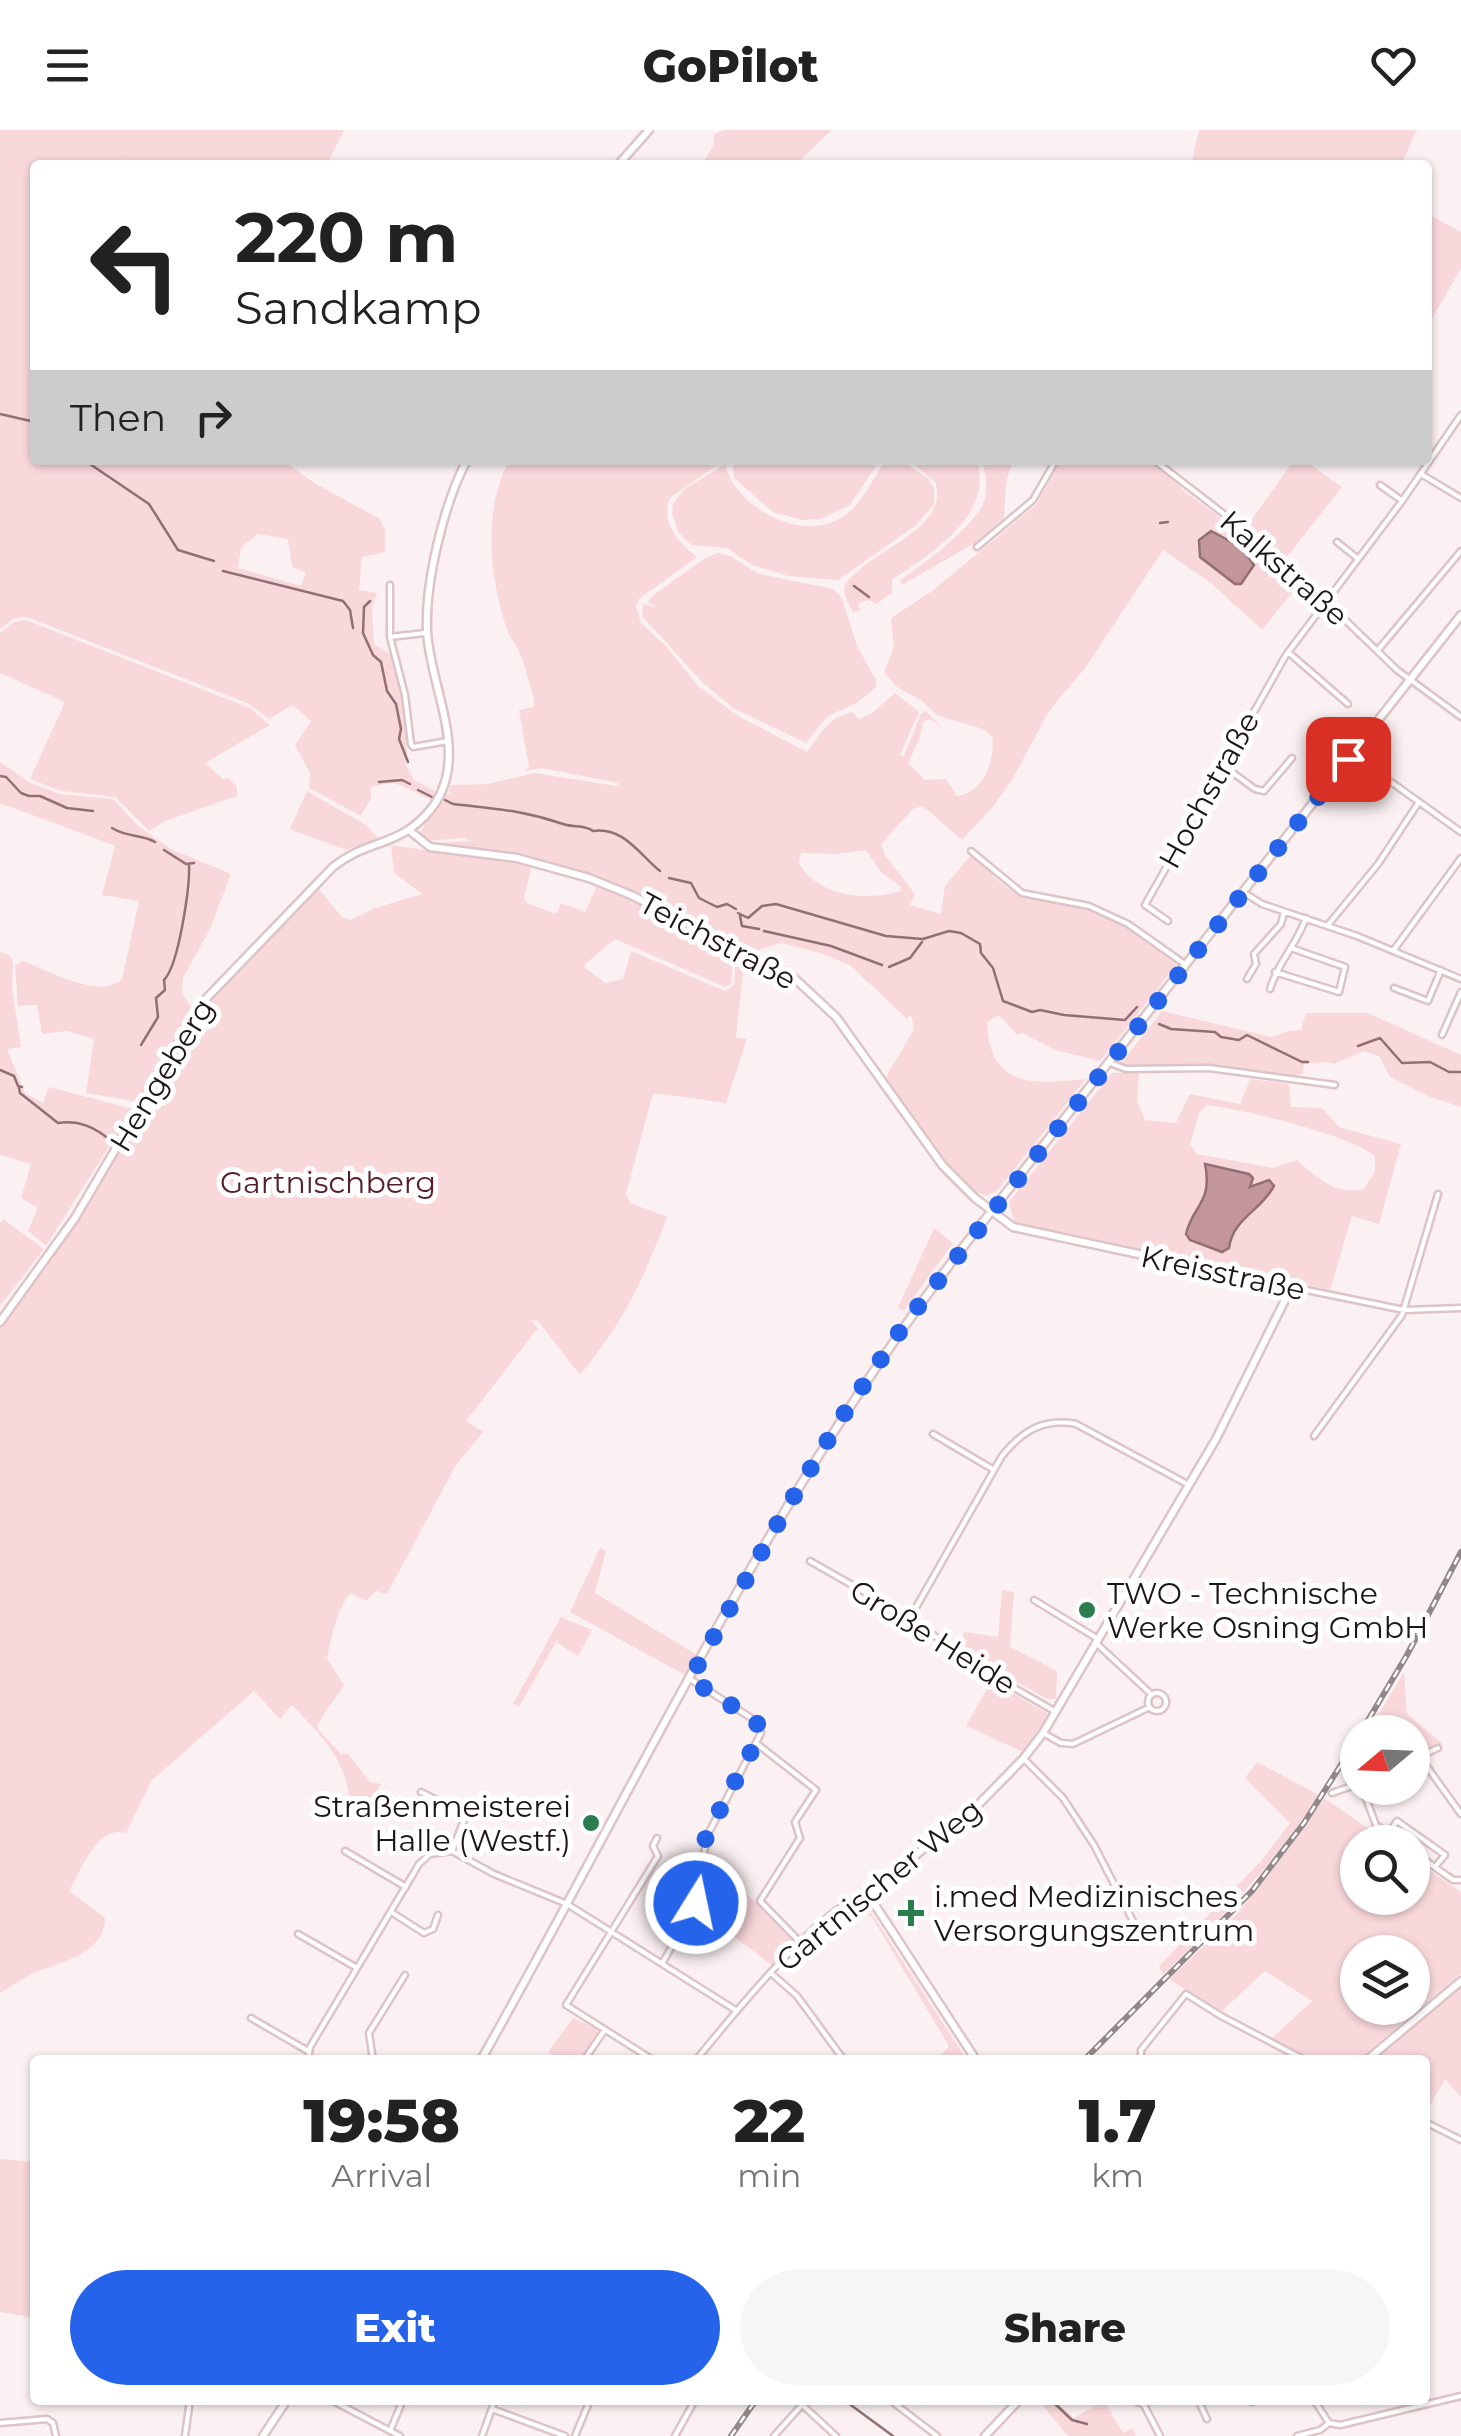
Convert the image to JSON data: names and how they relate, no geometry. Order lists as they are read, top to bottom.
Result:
{
  "streets": {
    "street": [
      "Kalkstraße",
      "Hochstraße",
      "Teichstraße",
      "Hengeberg",
      "Kreisstraße",
      "Große Heide",
      "Gartnischer Weg"
    ]
  },
  "crossings": [
    ["Kalkstraße", "Hochstraße"],
    ["Teichstraße", "Hengeberg"],
    ["Teichstraße", "Kreisstraße"],
    ["Kreisstraße", "Gartnischer Weg"],
    ["Große Heide", "Gartnischer Weg"]
  ],
  "parks": ["Gartnischberg"],
  "places": {
    "other": ["TWO - Technische Werke Osning GmbH", "Straßenmeisterei Halle (Westf.)"],
    "health": ["i.med Medizinisches Versorgungszentrum"]
  },
  "north": "left",
  "page": {
    "header": "GoPilot",
    "turn": ["220 m", "Sandkamp"],
    "then": "Then",
    "eta": [
      "19:58",
      "Arrival",
      "22",
      "min",
      "1.7",
      "km"
    ],
    "buttons": ["Exit", "Share"]
  }
}
